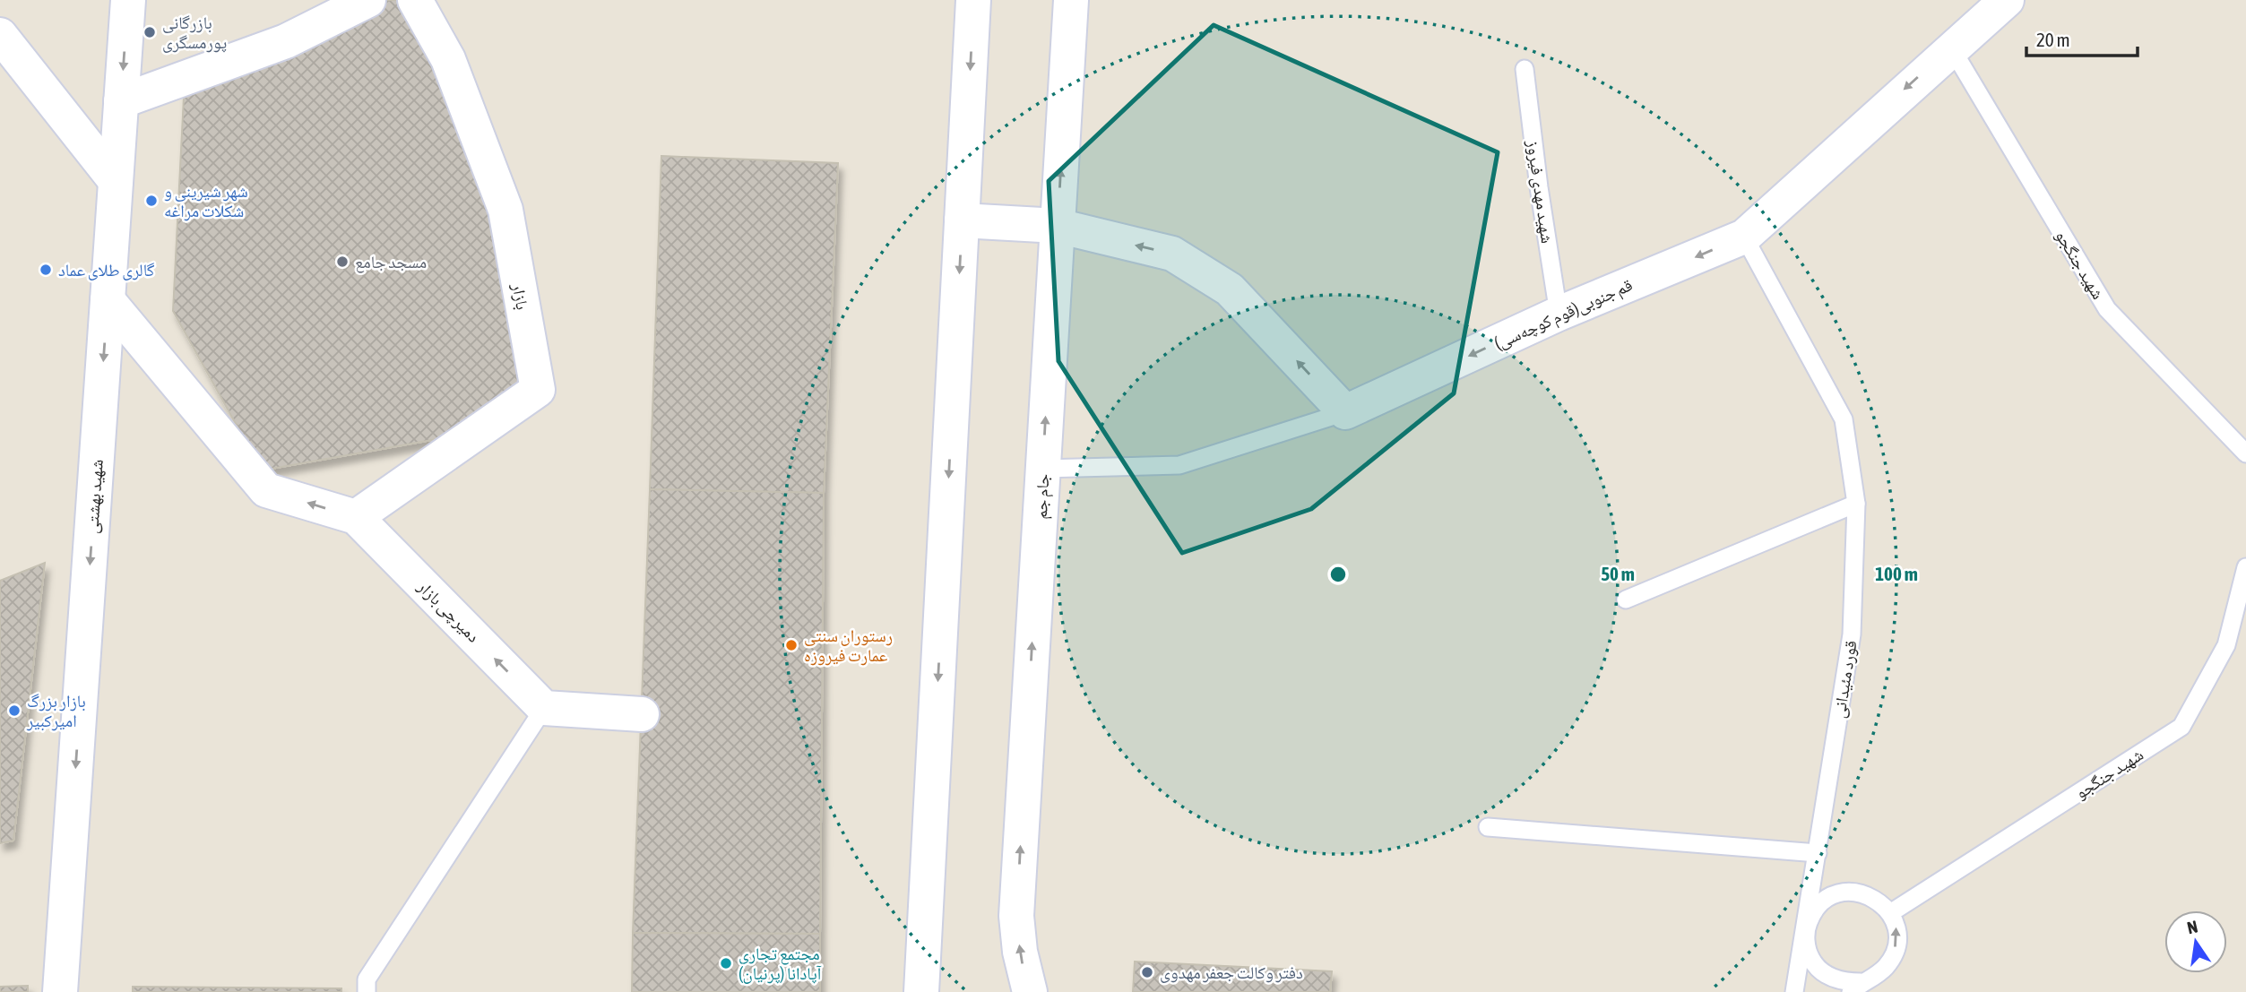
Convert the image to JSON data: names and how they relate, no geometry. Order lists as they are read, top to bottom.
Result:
{
  "streets": {
    "street": [
      "بازار",
      "قم جنوبی(قوم کوچه‌سی)",
      "شهید بهشتی",
      "جام جم",
      "دمیرچی بازار"
    ],
    "lane": ["شهید مهدی فیروز", "شهید جنگجو", "قورد مئیدانی"]
  },
  "crossings": [
    ["شهید مهدی فیروز", "قم جنوبی(قوم کوچه‌سی)"],
    ["شهید جنگجو", "قم جنوبی(قوم کوچه‌سی)"],
    ["شهید جنگجو", "قورد مئیدانی"],
    ["بازار", "دمیرچی بازار"],
    ["قم جنوبی(قوم کوچه‌سی)", "جام جم"],
    ["قم جنوبی(قوم کوچه‌سی)", "قورد مئیدانی"],
    ["شهید بهشتی", "دمیرچی بازار"]
  ],
  "one_way": ["قم جنوبی(قوم کوچه‌سی)", "شهید بهشتی", "دمیرچی بازار"],
  "places": [
    "بازرگانی پورمسگری",
    "شهر شیرینی و شکلات مراغه",
    "مسجد جامع",
    "گالری طلای عماد",
    "رستوران سنتی عمارت فیروزه",
    "بازار بزرگ امیرکبیر",
    "مجتمع تجاری آپادانا (پرنیان)",
    "دفتر وکالت جعفر مهدوی"
  ],
  "scale_bar": "20 m",
  "north": "top",
  "rings": ["50 m", "100 m"]
}
